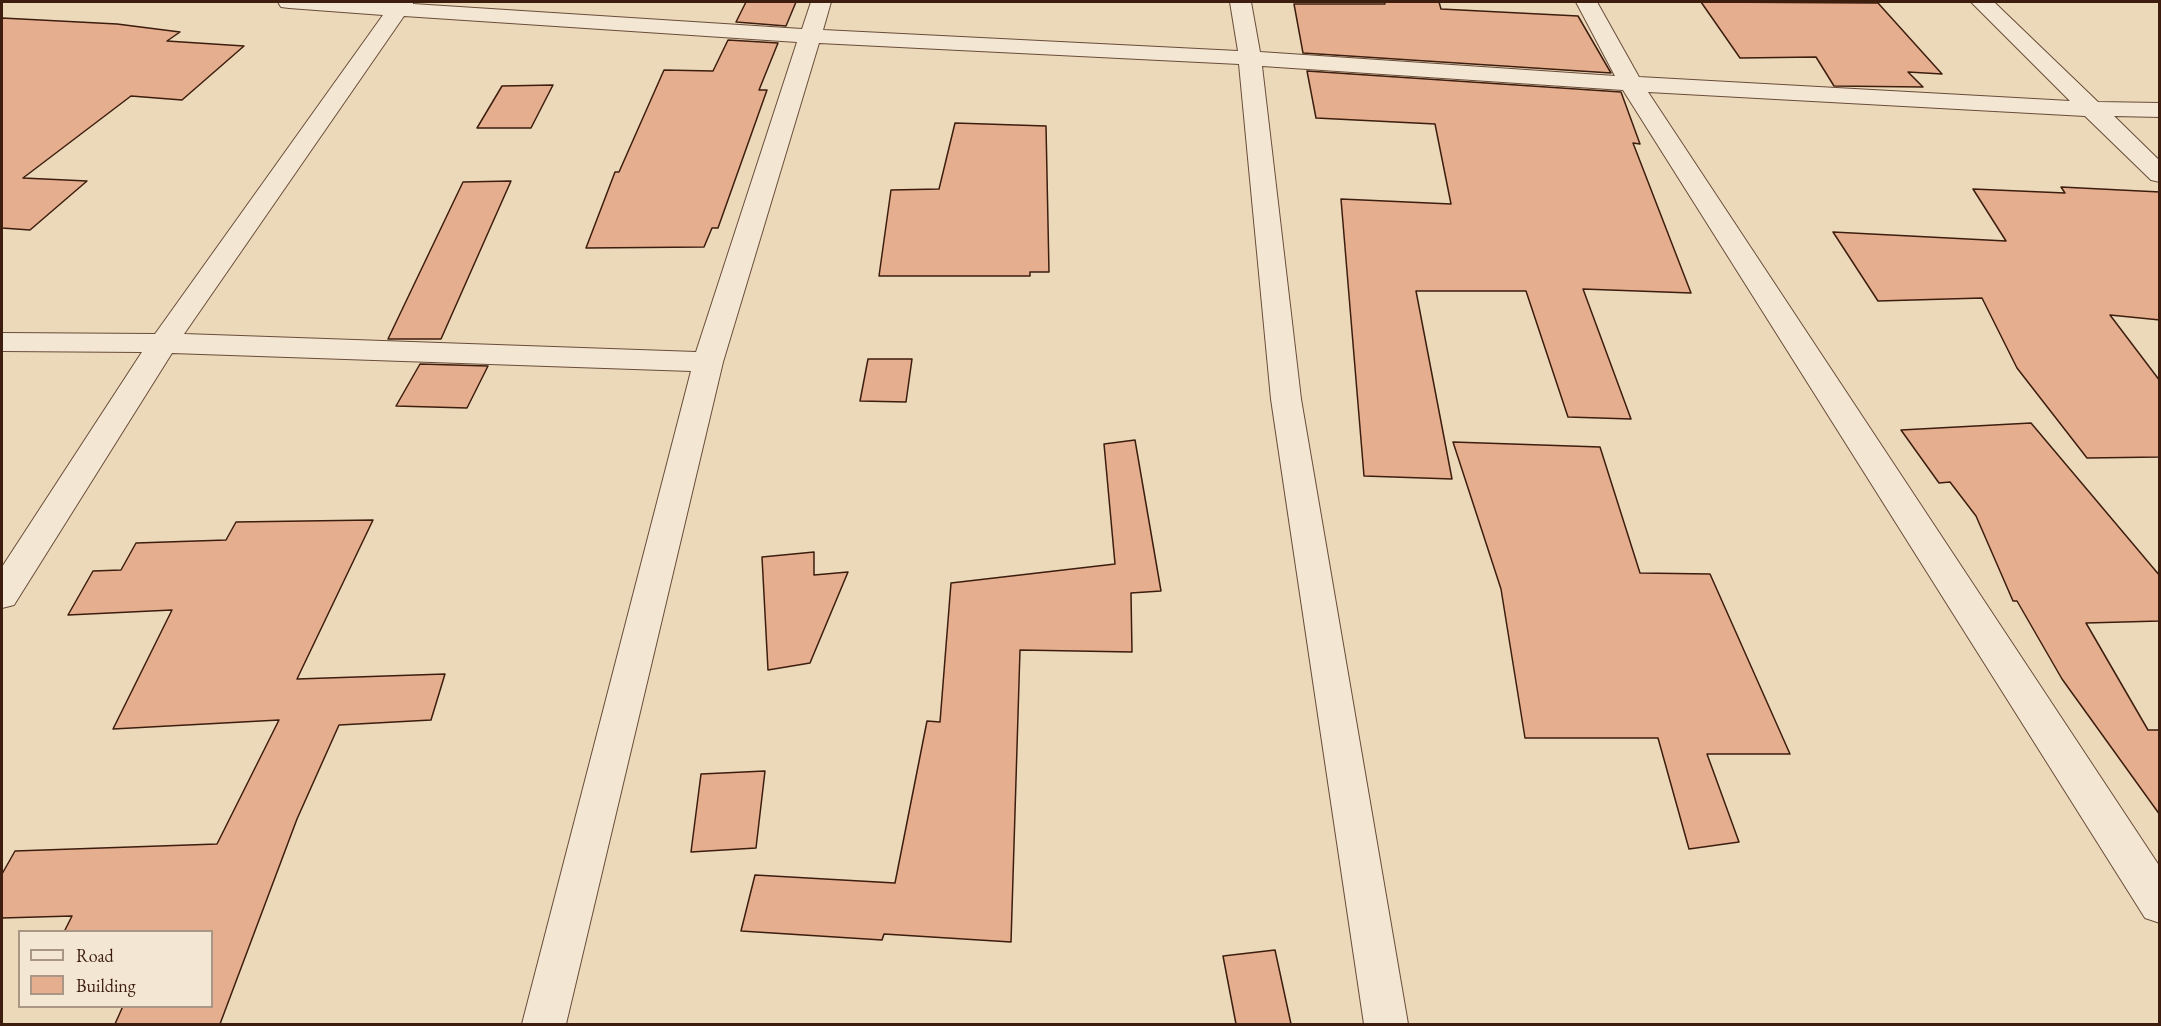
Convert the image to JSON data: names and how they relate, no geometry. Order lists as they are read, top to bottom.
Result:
{
  "legend": ["Road", "Building"]
}
